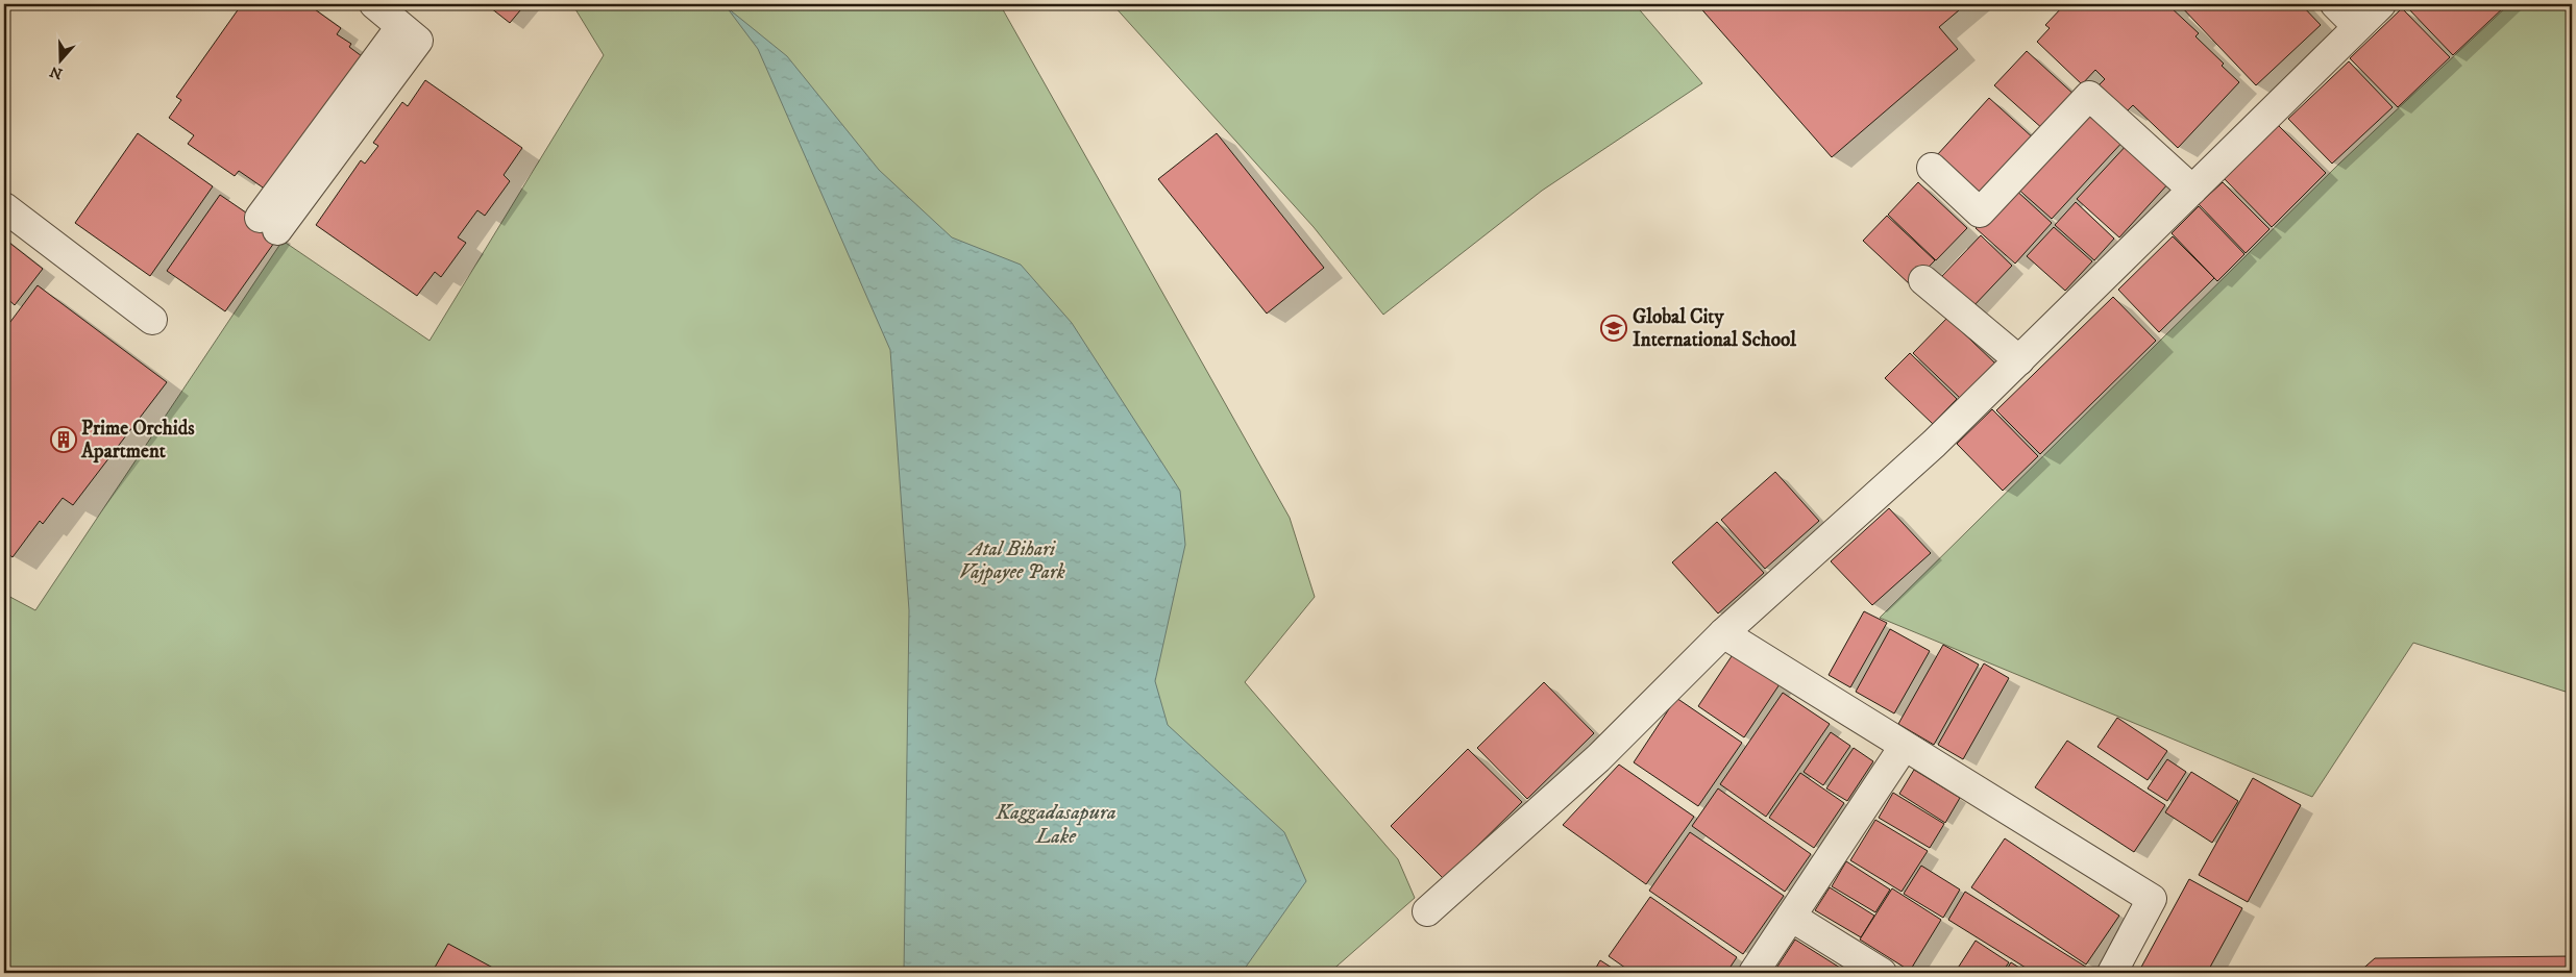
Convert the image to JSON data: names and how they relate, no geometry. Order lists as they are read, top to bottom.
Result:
{
  "water": ["Kaggadasapura Lake"],
  "parks": ["Atal Bihari Vajpayee Park"],
  "places": {
    "school or university": ["Global City International School"],
    "building": ["Prime Orchids Apartment"]
  },
  "north": "bottom"
}
